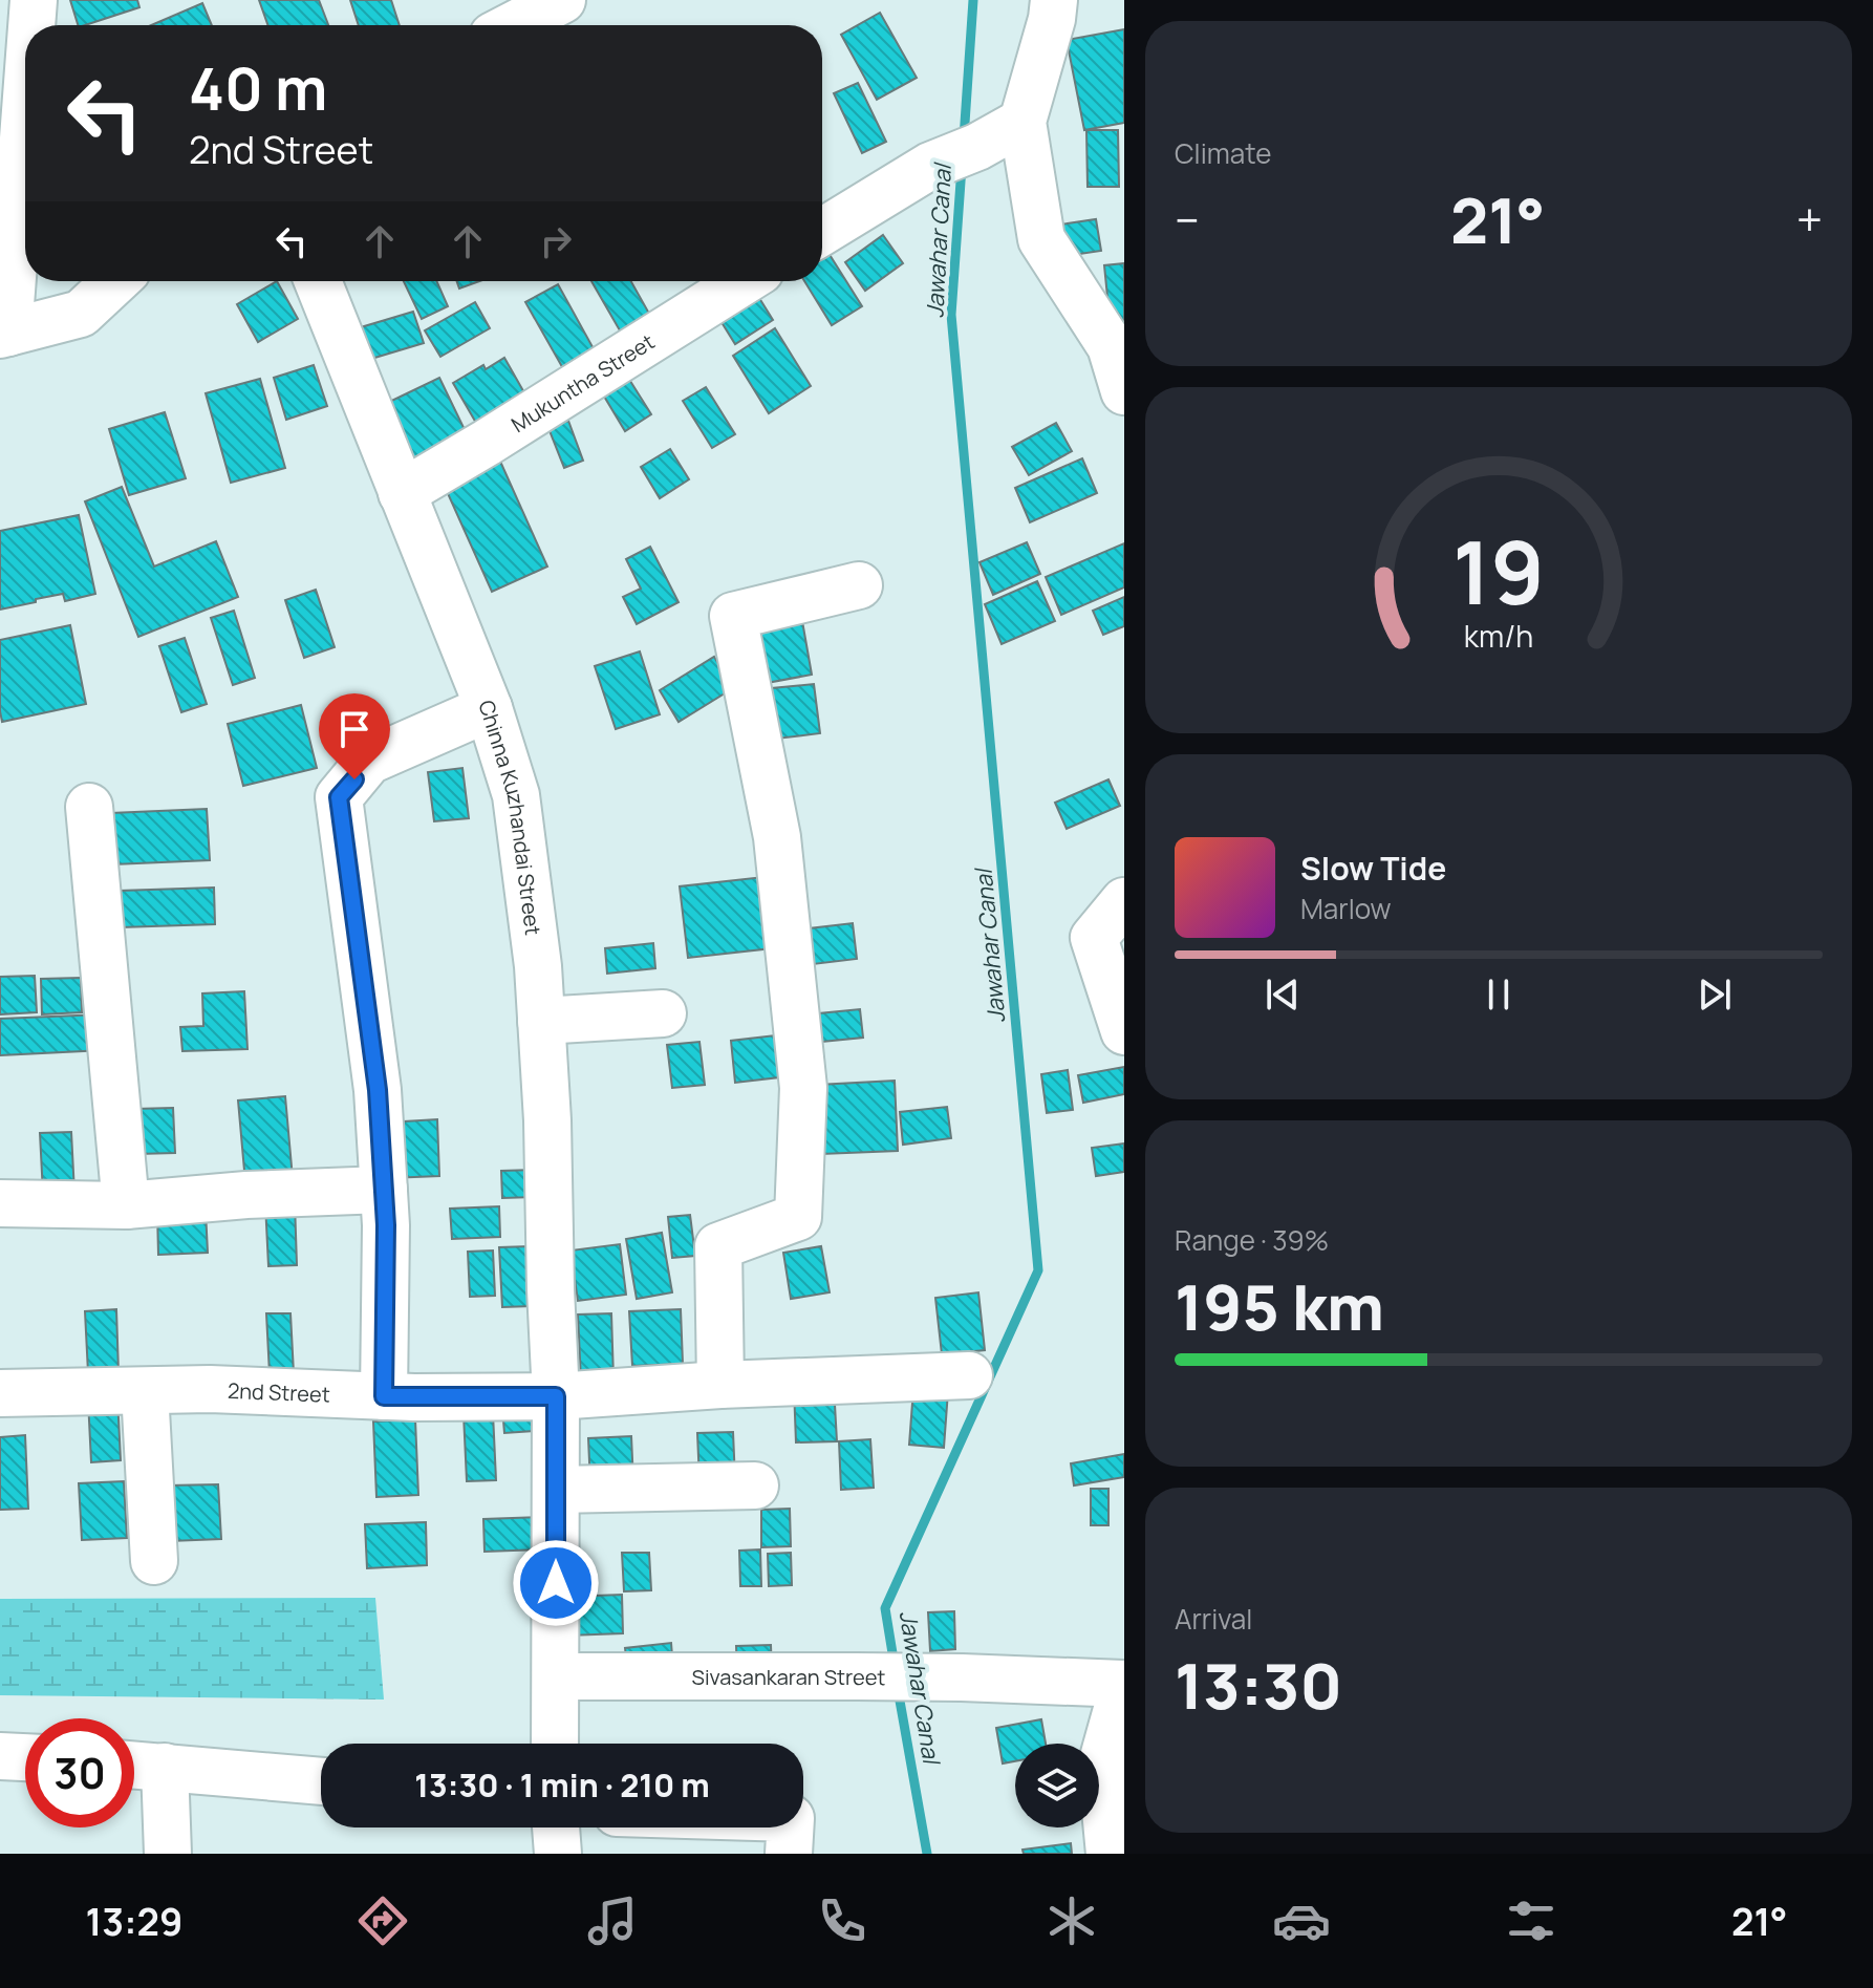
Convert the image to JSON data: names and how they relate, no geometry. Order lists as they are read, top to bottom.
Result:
{
  "streets": {
    "street": [
      "Mukuntha Street",
      "Chinna Kuzhandai Street",
      "2nd Street",
      "Sivasankaran Street"
    ]
  },
  "crossings": [
    ["Mukuntha Street", "Chinna Kuzhandai Street"],
    ["Chinna Kuzhandai Street", "2nd Street"],
    ["Chinna Kuzhandai Street", "Sivasankaran Street"]
  ],
  "water": ["Jawahar Canal"],
  "page": {
    "tile": [
      "Climate",
      ["Range · 39%", "195 km"],
      ["Arrival", "13:30"]
    ],
    "turn": ["40 m", "2nd Street"],
    "heat": ["−", "21°", "+"],
    "song": ["Slow Tide", "Marlow"],
    "limit": "30",
    "trip": "13:30 · 1 min · 210 m",
    "tabs": ["13:29", "21°"],
    "gauge": ["19", "km/h"]
  }
}
